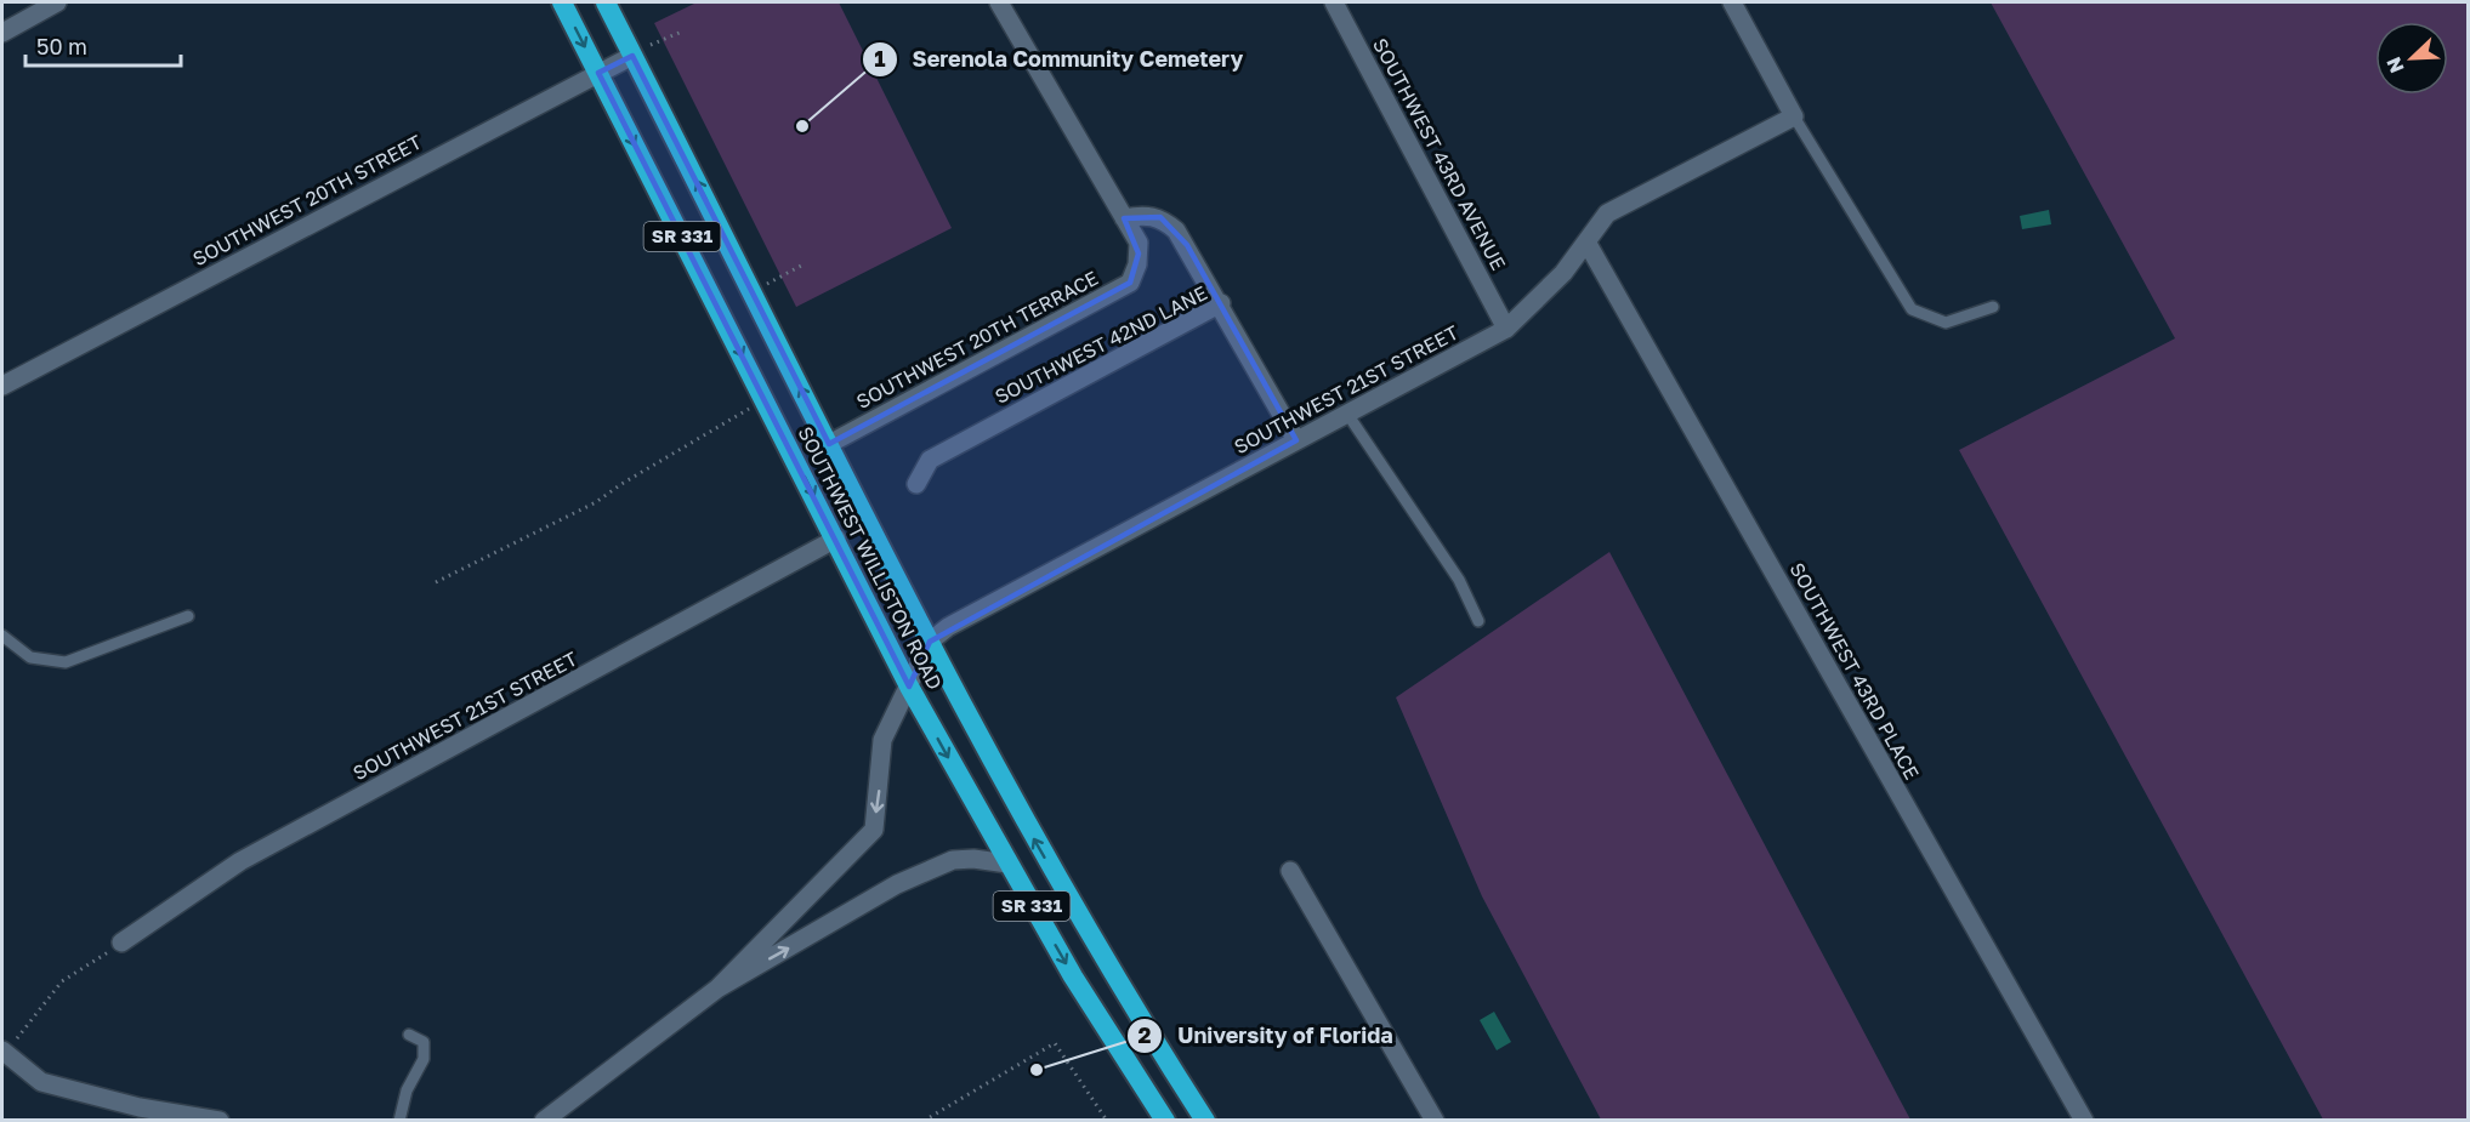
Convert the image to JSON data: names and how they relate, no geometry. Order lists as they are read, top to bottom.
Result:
{
  "streets": {
    "highway": ["SR 331", "SOUTHWEST WILLISTON ROAD"],
    "street": [
      "SOUTHWEST 43RD AVENUE",
      "SOUTHWEST 20TH STREET",
      "SOUTHWEST 20TH TERRACE",
      "SOUTHWEST 42ND LANE",
      "SOUTHWEST 21ST STREET",
      "SOUTHWEST 43RD PLACE"
    ]
  },
  "crossings": [
    ["SOUTHWEST 43RD AVENUE", "SOUTHWEST 21ST STREET"],
    ["SOUTHWEST 20TH STREET", "SOUTHWEST WILLISTON ROAD"],
    ["SOUTHWEST 20TH TERRACE", "SOUTHWEST WILLISTON ROAD"],
    ["SOUTHWEST 42ND LANE", "SOUTHWEST 21ST STREET"],
    ["SOUTHWEST 21ST STREET", "SOUTHWEST WILLISTON ROAD"],
    ["SOUTHWEST 21ST STREET", "SOUTHWEST 43RD PLACE"]
  ],
  "places": ["Serenola Community Cemetery", "University of Florida"],
  "scale_bar": "50 m",
  "north": "bottom left"
}
